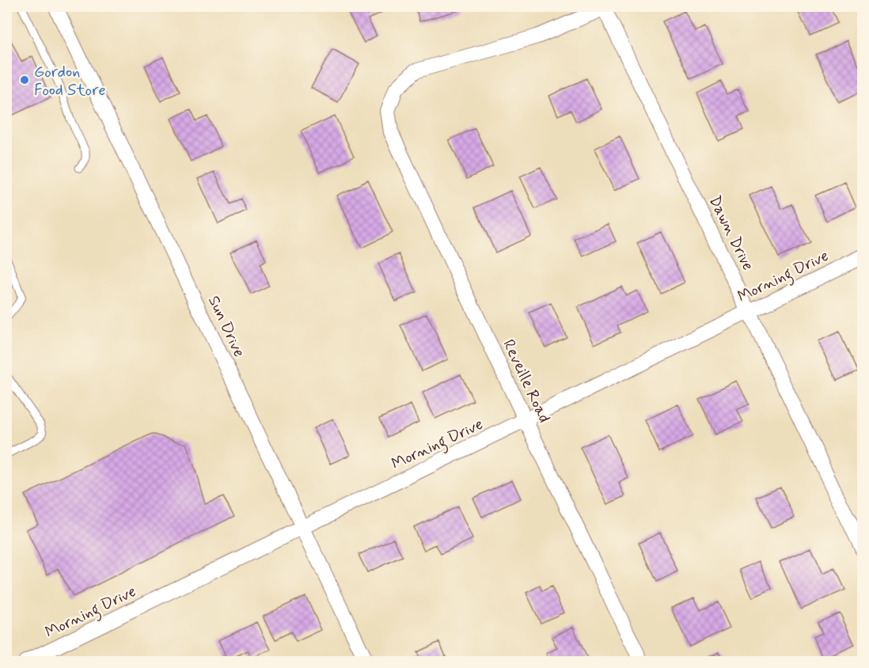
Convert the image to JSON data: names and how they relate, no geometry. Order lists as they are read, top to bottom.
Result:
{
  "streets": {
    "street": [
      "Dawn Drive",
      "Morning Drive",
      "Sun Drive",
      "Reveille Road"
    ]
  },
  "crossings": [
    ["Dawn Drive", "Morning Drive"],
    ["Dawn Drive", "Reveille Road"],
    ["Morning Drive", "Sun Drive"],
    ["Morning Drive", "Reveille Road"]
  ],
  "places": ["Gordon Food Store"]
}
